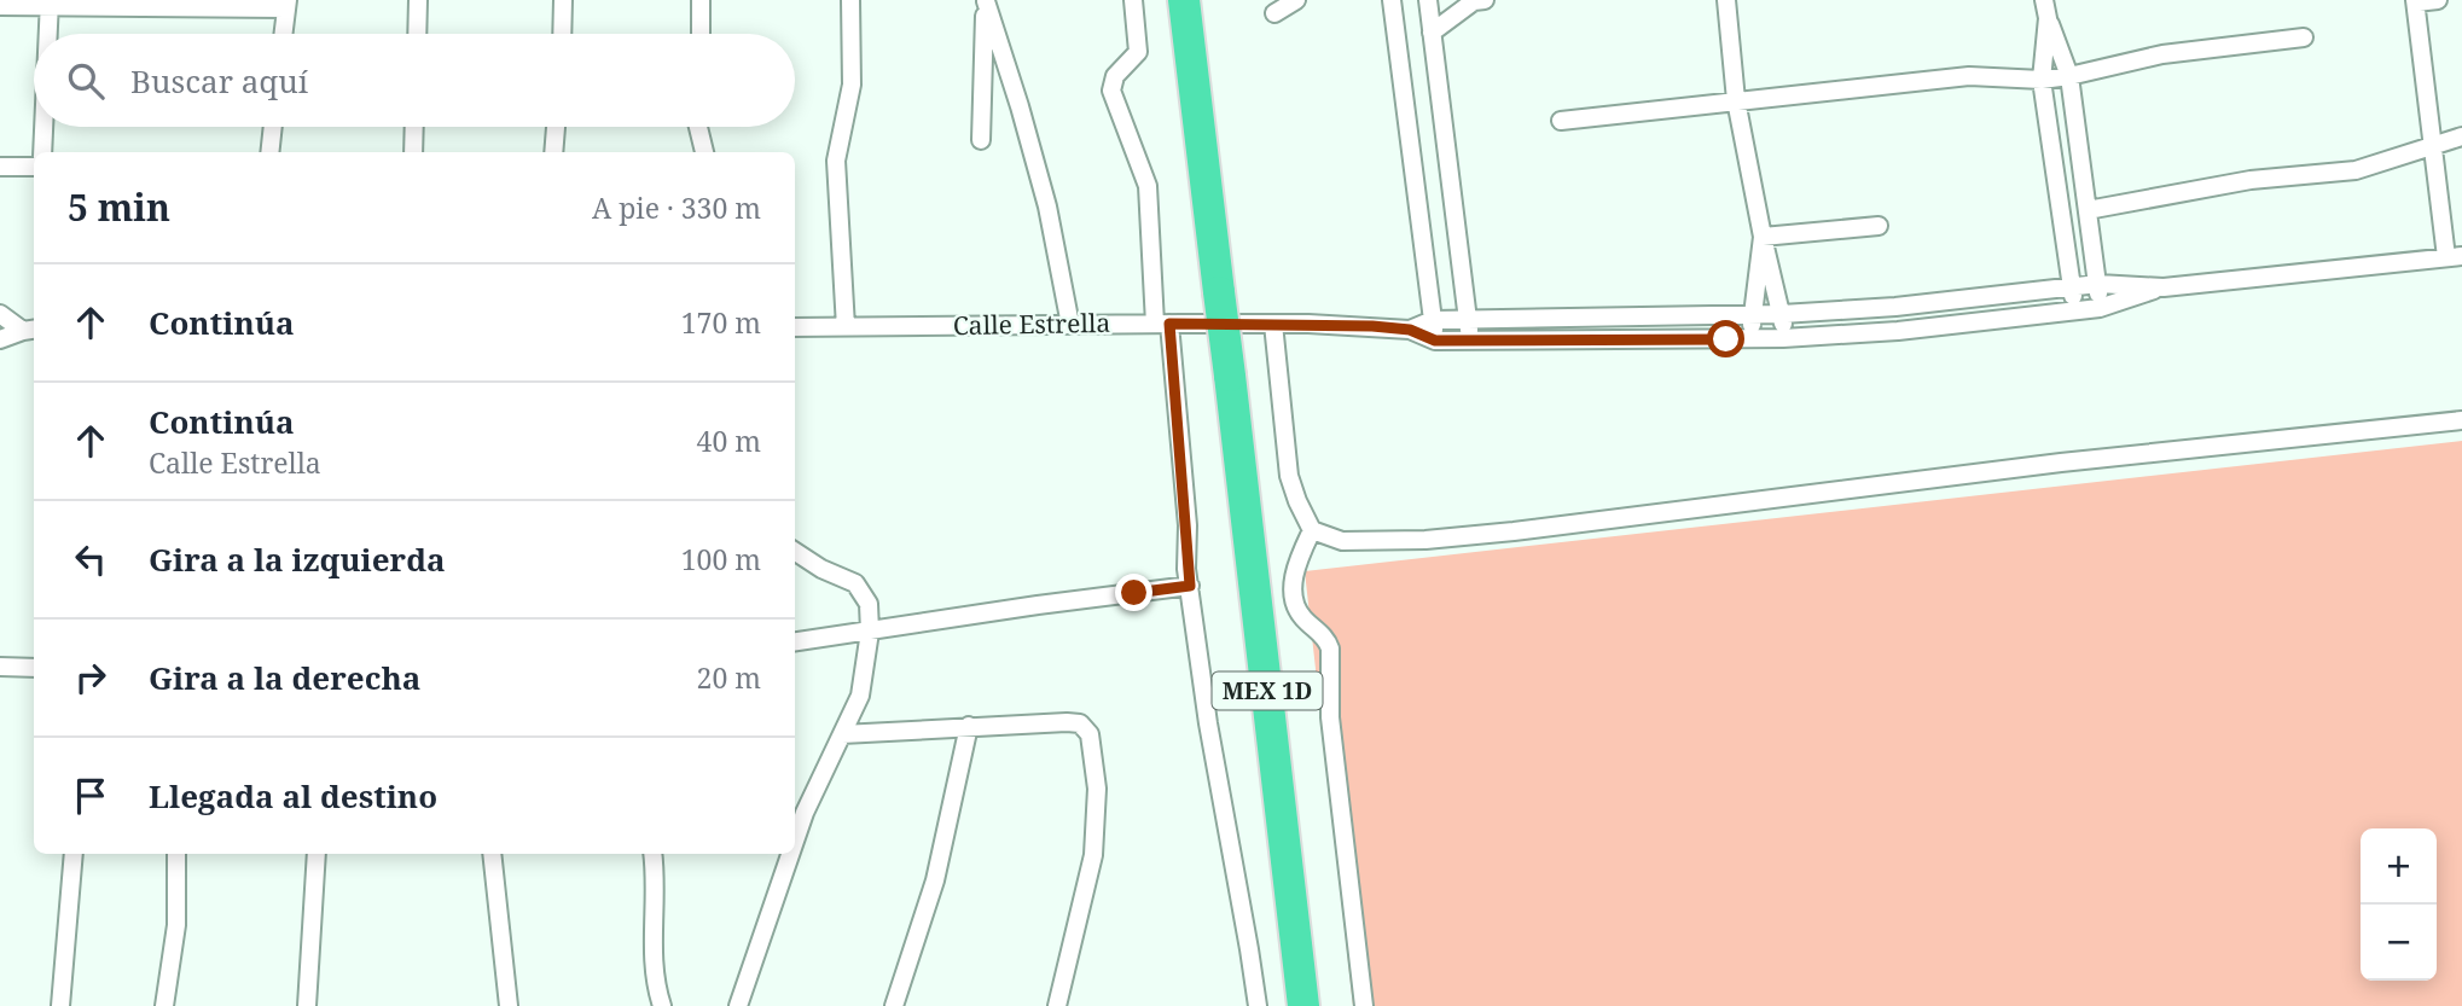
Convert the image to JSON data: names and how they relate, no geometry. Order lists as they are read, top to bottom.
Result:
{
  "streets": {
    "highway": ["MEX 1D"],
    "street": ["Calle Estrella"]
  },
  "page": {
    "search": "Buscar aquí",
    "heading": ["5 min", "A pie · 330 m"],
    "list": [
      ["Continúa", "170 m"],
      ["Continúa", "Calle Estrella", "40 m"],
      ["Gira a la izquierda", "100 m"],
      ["Gira a la derecha", "20 m"],
      "Llegada al destino"
    ],
    "map_buttons": ["+", "−"]
  }
}
